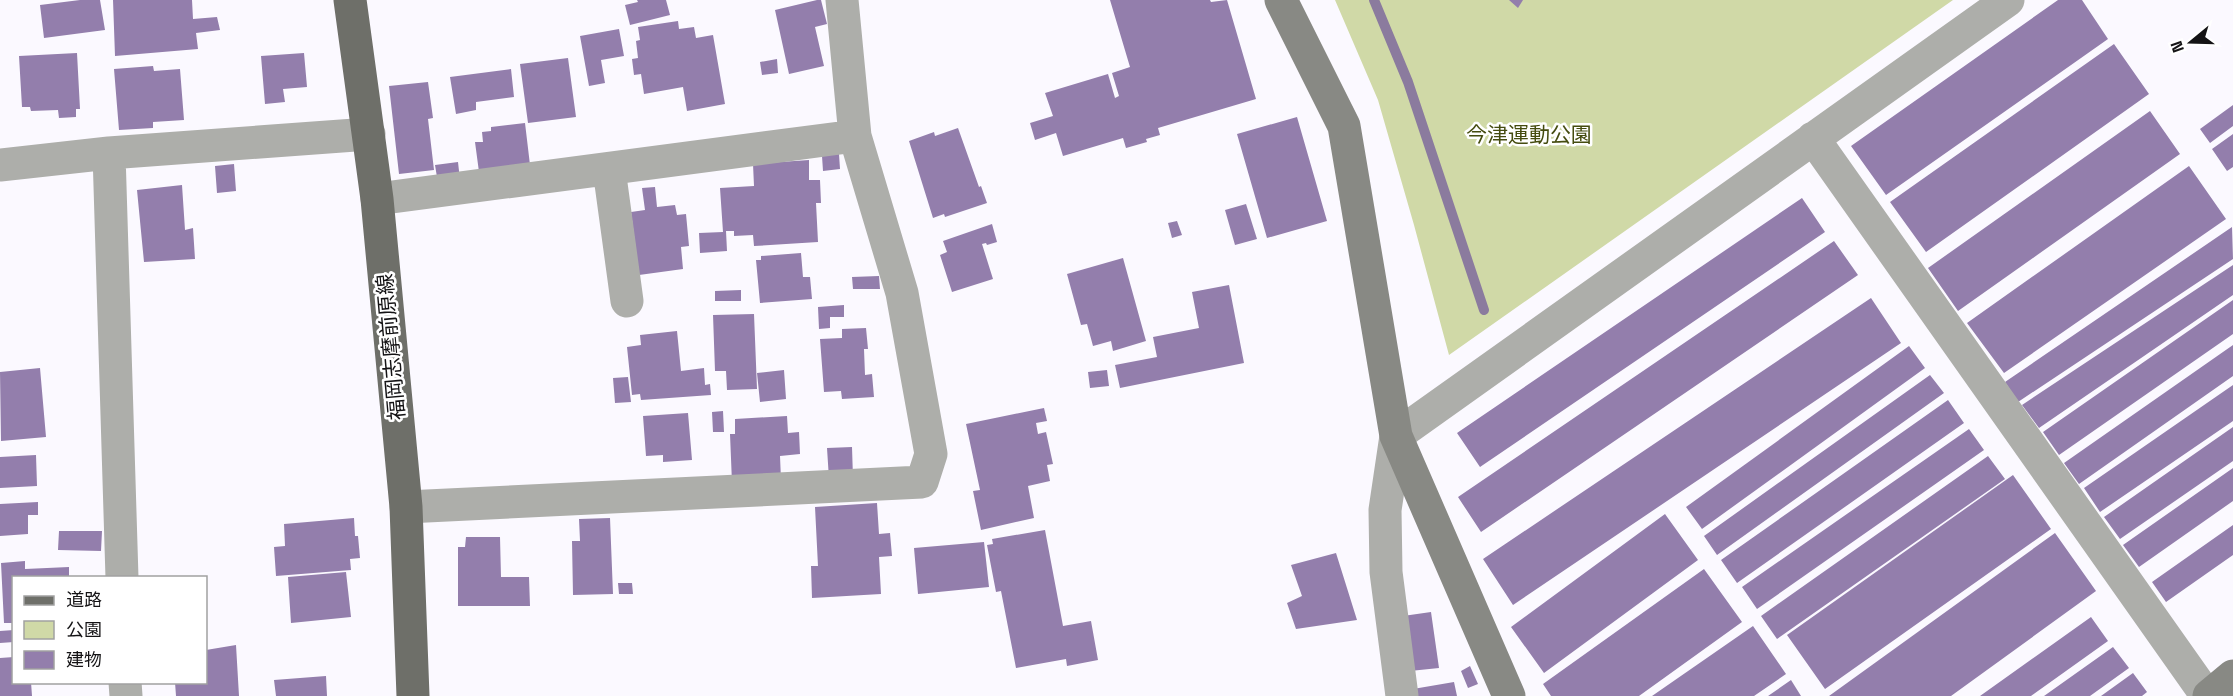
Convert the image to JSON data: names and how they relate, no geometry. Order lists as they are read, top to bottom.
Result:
{
  "streets": {
    "main road": ["福岡志摩前原線"]
  },
  "parks": ["今津運動公園"],
  "legend": ["道路", "公園", "建物"],
  "north": "left"
}
